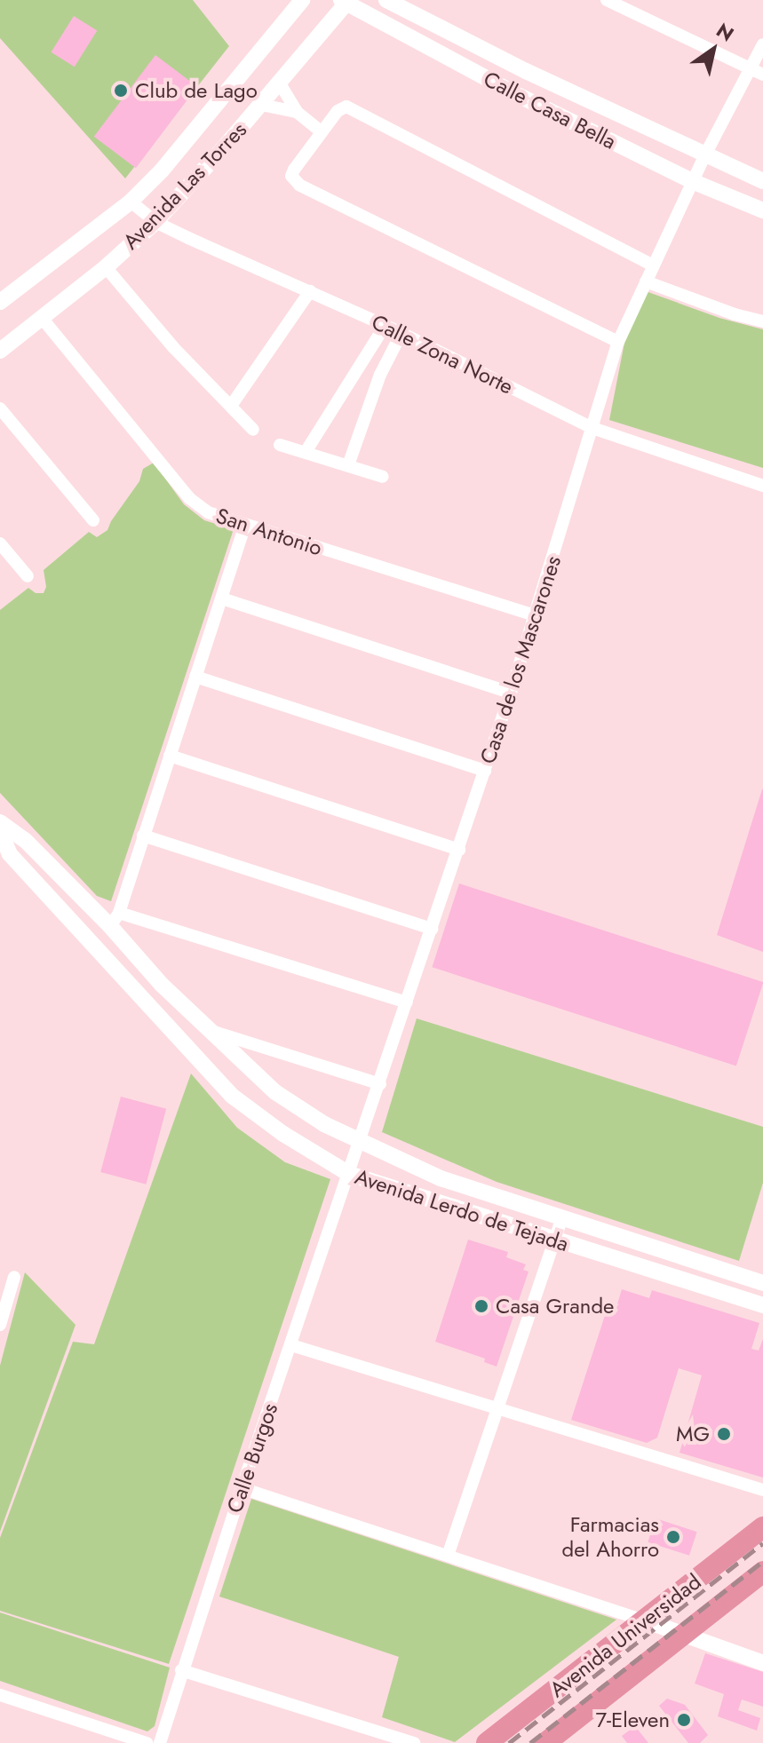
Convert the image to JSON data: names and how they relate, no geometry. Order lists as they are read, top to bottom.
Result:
{
  "streets": {
    "highway": ["Avenida Universidad"],
    "street": [
      "Calle Casa Bella",
      "Avenida Las Torres",
      "Calle Zona Norte",
      "San Antonio",
      "Casa de los Mascarones",
      "Avenida Lerdo de Tejada",
      "Calle Burgos"
    ]
  },
  "crossings": [
    ["Calle Casa Bella", "Avenida Las Torres"],
    ["Calle Casa Bella", "Casa de los Mascarones"],
    ["Avenida Las Torres", "Calle Zona Norte"],
    ["Avenida Las Torres", "San Antonio"],
    ["Calle Zona Norte", "Casa de los Mascarones"],
    ["San Antonio", "Casa de los Mascarones"],
    ["Casa de los Mascarones", "Avenida Lerdo de Tejada"],
    ["Casa de los Mascarones", "Calle Burgos"],
    ["Avenida Lerdo de Tejada", "Calle Burgos"]
  ],
  "places": [
    "Club de Lago",
    "Casa Grande",
    "MG",
    "Farmacias del Ahorro",
    "7-Eleven"
  ],
  "north": "top right"
}
